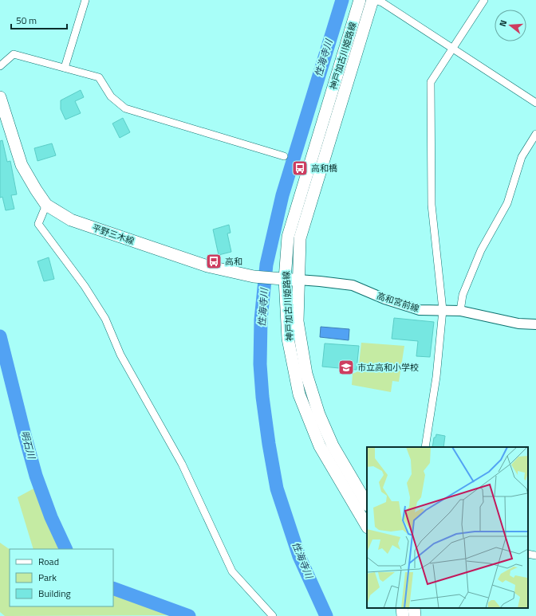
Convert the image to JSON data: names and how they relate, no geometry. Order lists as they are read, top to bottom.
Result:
{
  "streets": {
    "main road": ["神戸加古川姫路線", "平野三木線"],
    "street": ["高和宮前線"]
  },
  "crossings": [
    ["神戸加古川姫路線", "平野三木線"],
    ["神戸加古川姫路線", "高和宮前線"],
    ["平野三木線", "高和宮前線"]
  ],
  "water": ["性海寺川", "明石川"],
  "places": {
    "bus stop": ["高和橋", "高和"],
    "school or university": ["市立高和小学校"]
  },
  "legend": ["Road", "Park", "Building"],
  "scale_bar": "50 m",
  "north": "left"
}
